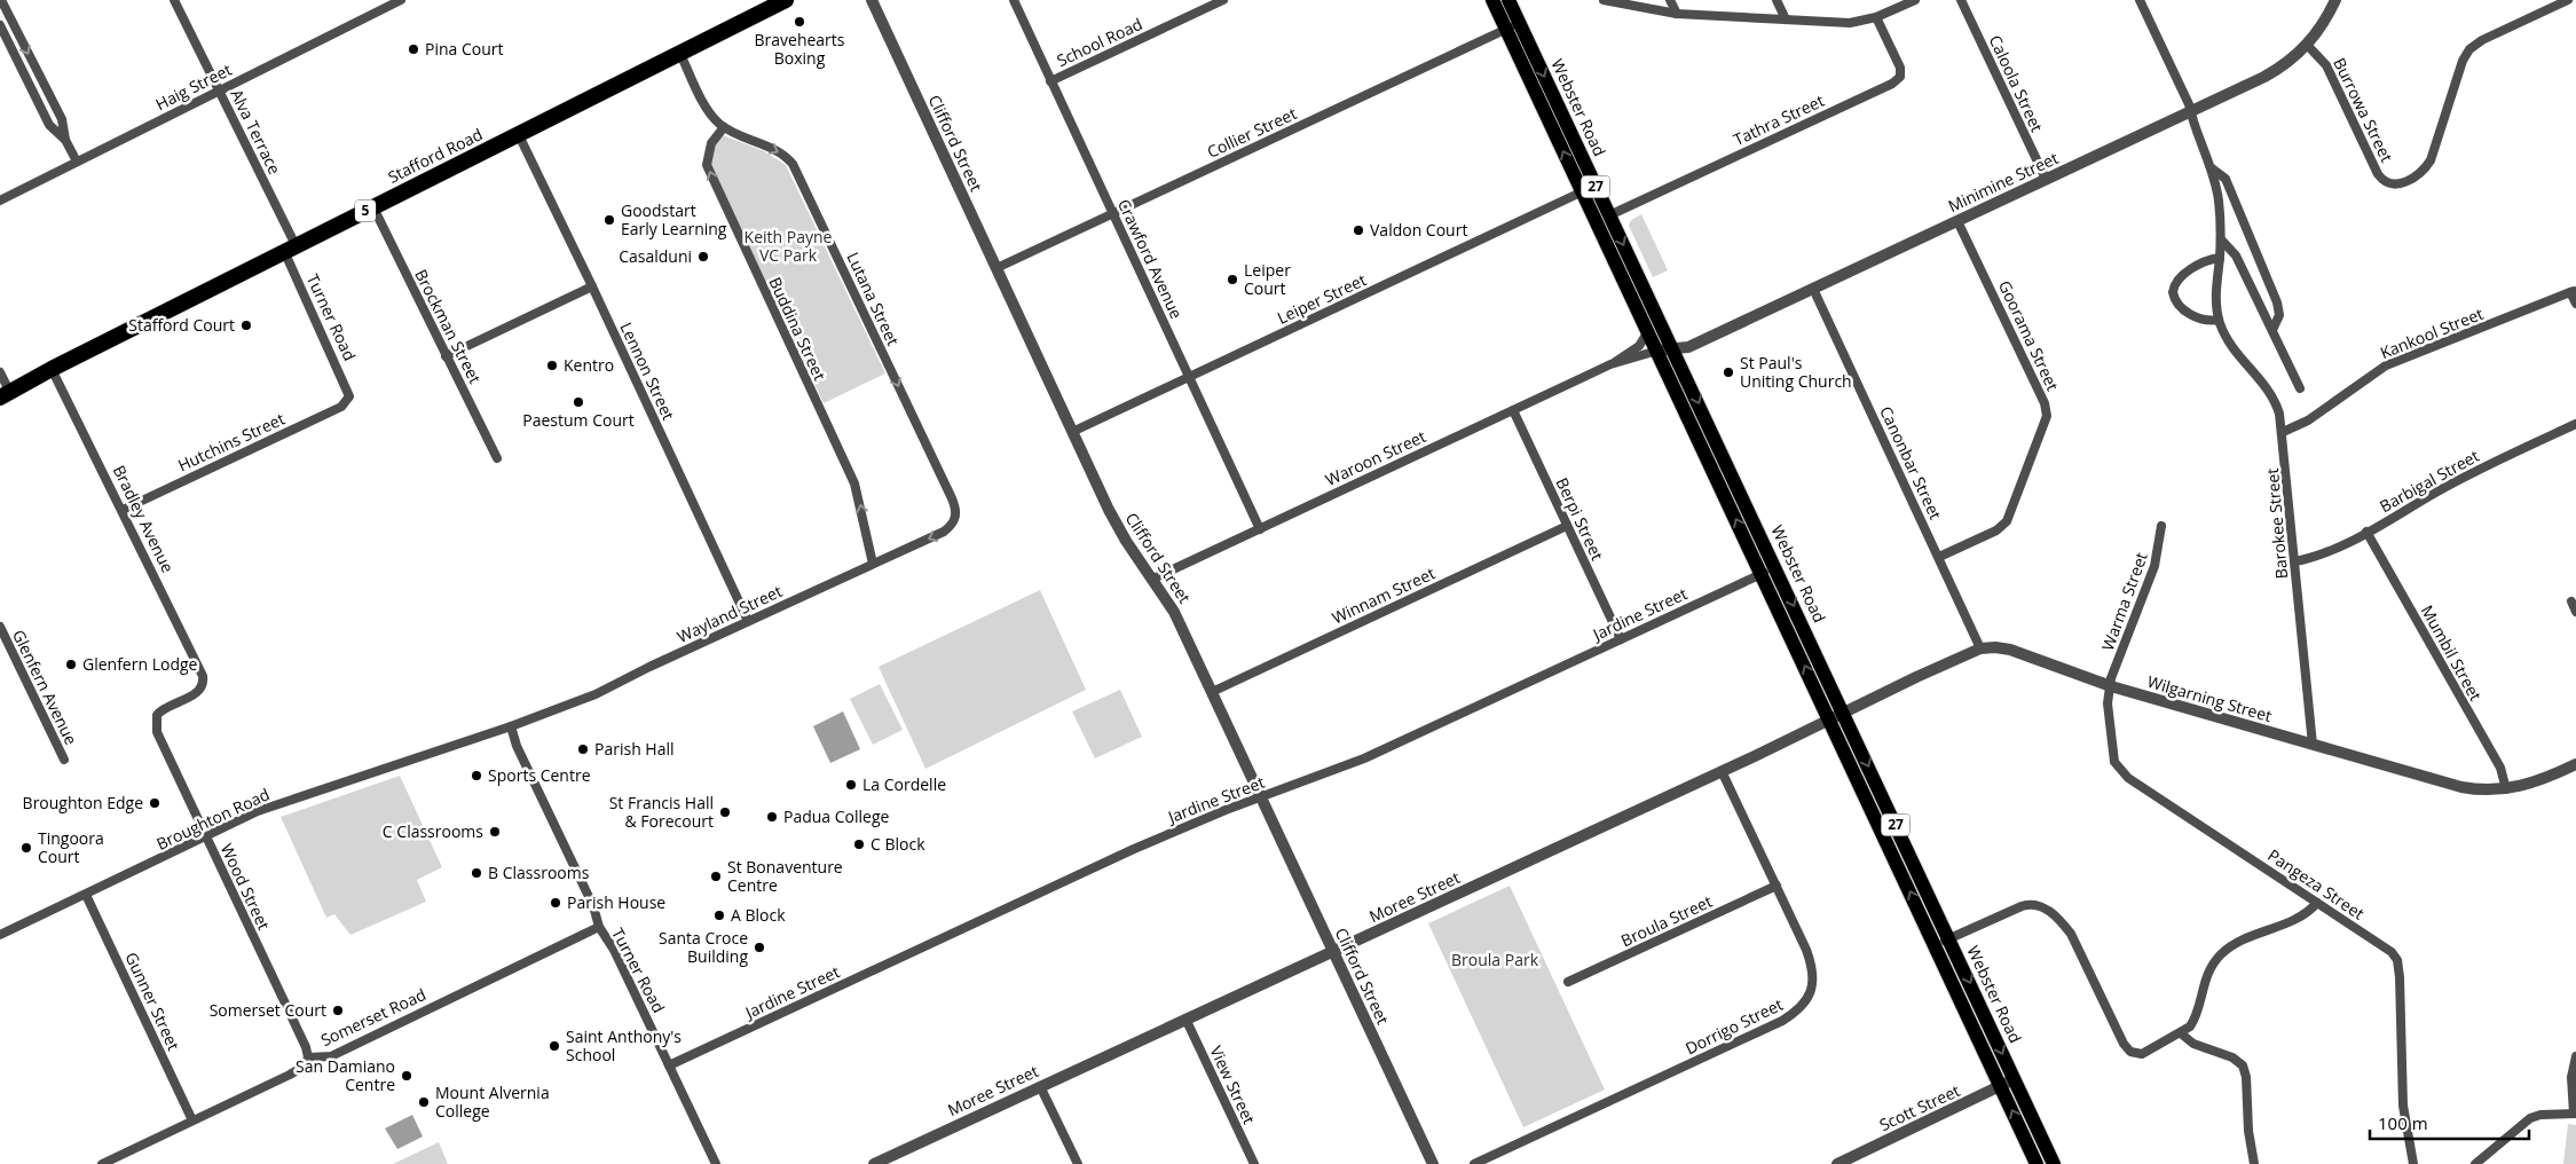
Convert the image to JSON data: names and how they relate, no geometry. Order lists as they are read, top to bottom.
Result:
{
  "streets": {
    "highway": ["Stafford Road", "5"],
    "main road": ["Webster Road", "27"],
    "street": [
      "School Road",
      "Caloola Street",
      "Haig Street",
      "Burrowa Street",
      "Tathra Street",
      "Alva Terrace",
      "Collier Street",
      "Clifford Street",
      "Minimine Street",
      "Crawford Avenue",
      "Lutana Street",
      "Leiper Street",
      "Turner Road",
      "Brockman Street",
      "Buddina Street",
      "Kankool Street",
      "Goorama Street",
      "Lennon Street",
      "Hutchins Street",
      "Waroon Street",
      "Canonbar Street",
      "Barbigal Street",
      "Bradley Avenue",
      "Berpi Street",
      "Barokee Street",
      "Winnam Street",
      "Warma Street",
      "Wayland Street",
      "Jardine Street",
      "Mumbil Street",
      "Glenfern Avenue",
      "Wilgarning Street",
      "Broughton Road",
      "Pangeza Street",
      "Wood Street",
      "Moree Street",
      "Broula Street",
      "Gunner Street",
      "Somerset Road",
      "Dorrigo Street",
      "View Street",
      "Scott Street"
    ]
  },
  "crossings": [
    ["School Road", "Crawford Avenue"],
    ["Caloola Street", "Minimine Street"],
    ["Haig Street", "Alva Terrace"],
    ["Webster Road", "Tathra Street"],
    ["Webster Road", "Collier Street"],
    ["Webster Road", "Minimine Street"],
    ["Webster Road", "Leiper Street"],
    ["Webster Road", "Waroon Street"],
    ["Webster Road", "Jardine Street"],
    ["Webster Road", "Wilgarning Street"],
    ["Webster Road", "Moree Street"],
    ["Webster Road", "Scott Street"],
    ["Burrowa Street", "Minimine Street"],
    ["Alva Terrace", "Stafford Road"],
    ["Alva Terrace", "Turner Road"],
    ["Collier Street", "Clifford Street"],
    ["Collier Street", "Crawford Avenue"],
    ["Clifford Street", "Leiper Street"],
    ["Clifford Street", "Waroon Street"],
    ["Clifford Street", "Winnam Street"],
    ["Clifford Street", "Jardine Street"],
    ["Clifford Street", "Moree Street"],
    ["Stafford Road", "Turner Road"],
    ["Stafford Road", "Brockman Street"],
    ["Stafford Road", "Lennon Street"],
    ["Stafford Road", "Bradley Avenue"],
    ["Minimine Street", "Goorama Street"],
    ["Minimine Street", "Waroon Street"],
    ["Minimine Street", "Canonbar Street"],
    ["Minimine Street", "Barokee Street"],
    ["Crawford Avenue", "Leiper Street"],
    ["Crawford Avenue", "Waroon Street"],
    ["Lutana Street", "Buddina Street"],
    ["Lutana Street", "Wayland Street"],
    ["Turner Road", "Hutchins Street"],
    ["Turner Road", "Wayland Street"],
    ["Turner Road", "Jardine Street"],
    ["Turner Road", "Broughton Road"],
    ["Turner Road", "Somerset Road"],
    ["Buddina Street", "Wayland Street"],
    ["Kankool Street", "Barokee Street"],
    ["Goorama Street", "Canonbar Street"],
    ["Lennon Street", "Wayland Street"],
    ["Hutchins Street", "Bradley Avenue"],
    ["Waroon Street", "Berpi Street"],
    ["Canonbar Street", "Wilgarning Street"],
    ["Barbigal Street", "Barokee Street"],
    ["Barbigal Street", "Mumbil Street"],
    ["Bradley Avenue", "Wood Street"],
    ["Berpi Street", "Winnam Street"],
    ["Berpi Street", "Jardine Street"],
    ["Barokee Street", "Wilgarning Street"],
    ["Warma Street", "Wilgarning Street"],
    ["Warma Street", "Pangeza Street"],
    ["Wayland Street", "Broughton Road"],
    ["Mumbil Street", "Wilgarning Street"],
    ["Wilgarning Street", "Pangeza Street"],
    ["Wilgarning Street", "Moree Street"],
    ["Broughton Road", "Wood Street"],
    ["Broughton Road", "Gunner Street"],
    ["Wood Street", "Somerset Road"],
    ["Moree Street", "Dorrigo Street"],
    ["Moree Street", "View Street"],
    ["Broula Street", "Dorrigo Street"],
    ["Gunner Street", "Somerset Road"]
  ],
  "one_way": ["Lutana Street", "Buddina Street"],
  "parks": ["Keith Payne VC Park", "Broula Park"],
  "places": [
    "Bravehearts Boxing",
    "Pina Court",
    "Goodstart Early Learning",
    "Valdon Court",
    "Casalduni",
    "Leiper Court",
    "Stafford Court",
    "Kentro",
    "St Paul's Uniting Church",
    "Paestum Court",
    "Glenfern Lodge",
    "Parish Hall",
    "Sports Centre",
    "La Cordelle",
    "Broughton Edge",
    "St Francis Hall & Forecourt",
    "Padua College",
    "C Classrooms",
    "C Block",
    "Tingoora Court",
    "B Classrooms",
    "St Bonaventure Centre",
    "Parish House",
    "A Block",
    "Santa Croce Building",
    "Somerset Court",
    "Saint Anthony's School",
    "San Damiano Centre",
    "Mount Alvernia College"
  ],
  "scale_bar": "100 m"
}
